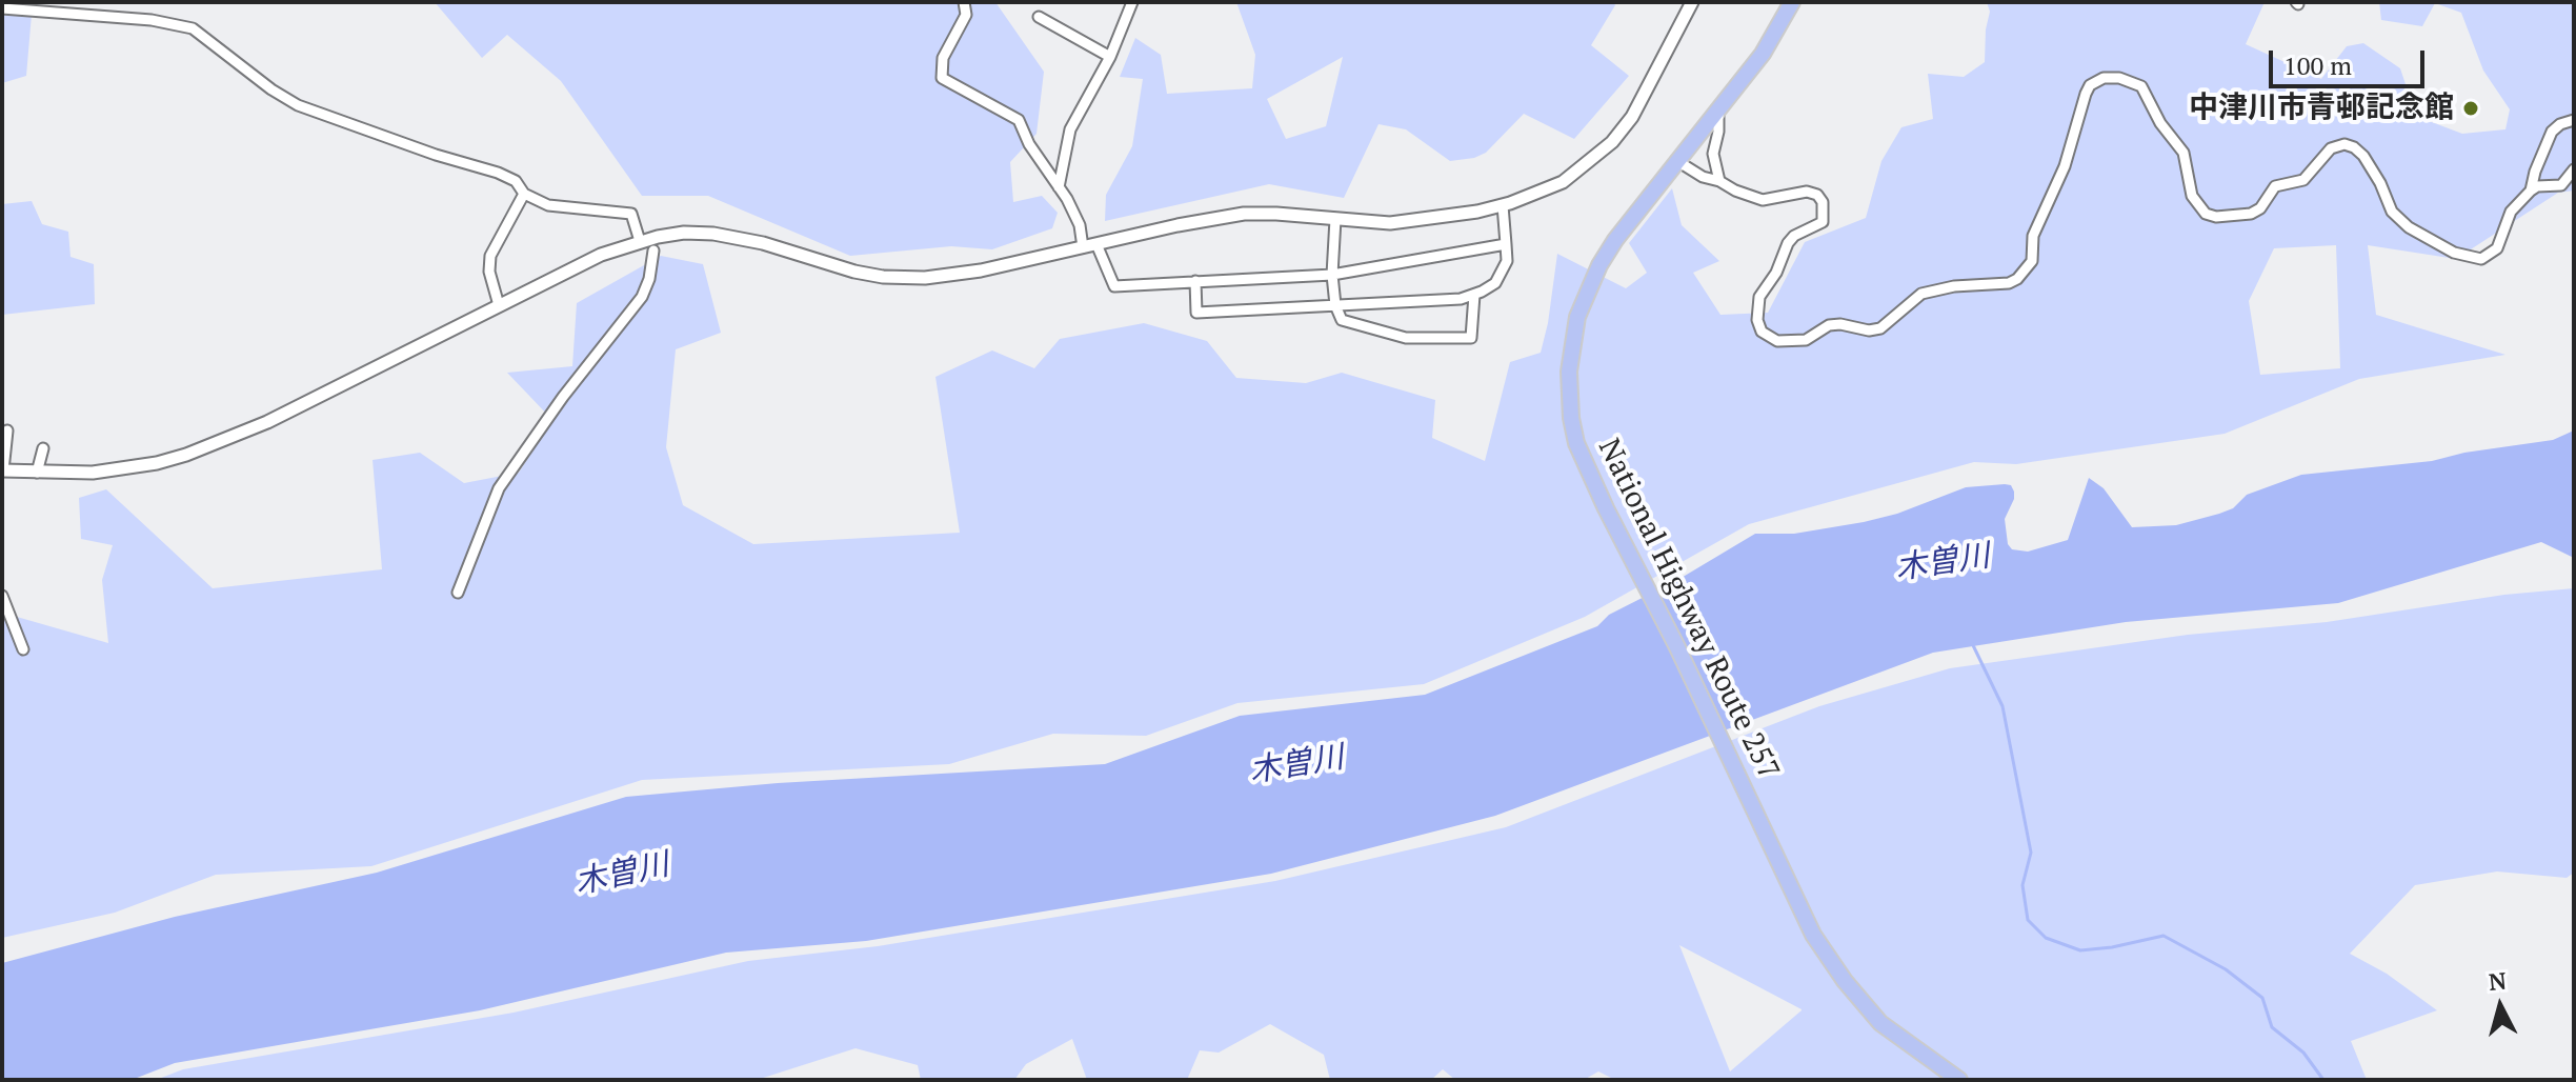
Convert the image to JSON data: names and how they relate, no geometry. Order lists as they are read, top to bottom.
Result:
{
  "streets": {
    "highway": ["National Highway Route 257"]
  },
  "water": ["木曽川"],
  "places": ["中津川市青邨記念館"],
  "scale_bar": "100 m",
  "north": "top"
}
